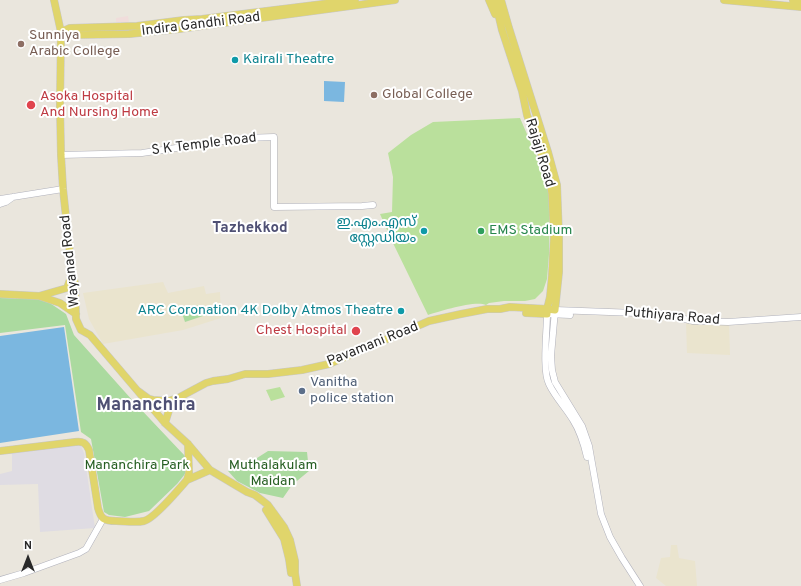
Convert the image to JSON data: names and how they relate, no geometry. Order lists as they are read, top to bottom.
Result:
{
  "streets": {
    "main road": [
      "Indira Gandhi Road",
      "S K Temple Road",
      "Rajaji Road",
      "Wayanad Road",
      "Puthiyara Road",
      "Pavamani Road"
    ]
  },
  "crossings": [
    ["Indira Gandhi Road", "Wayanad Road"],
    ["S K Temple Road", "Wayanad Road"],
    ["Rajaji Road", "Puthiyara Road"],
    ["Rajaji Road", "Pavamani Road"],
    ["Puthiyara Road", "Pavamani Road"]
  ],
  "districts": ["Tazhekkod", "Mananchira"],
  "parks": ["Mananchira Park", "Muthalakulam Maidan"],
  "places": [
    "Sunniya Arabic College",
    "Kairali Theatre",
    "Global College",
    "Asoka Hospital And Nursing Home",
    "ഇ.എം.എസ് സ്റ്റേഡിയം",
    "EMS Stadium",
    "ARC Coronation 4K Dolby Atmos Theatre",
    "Chest Hospital",
    "Vanitha police station"
  ],
  "north": "top"
}
